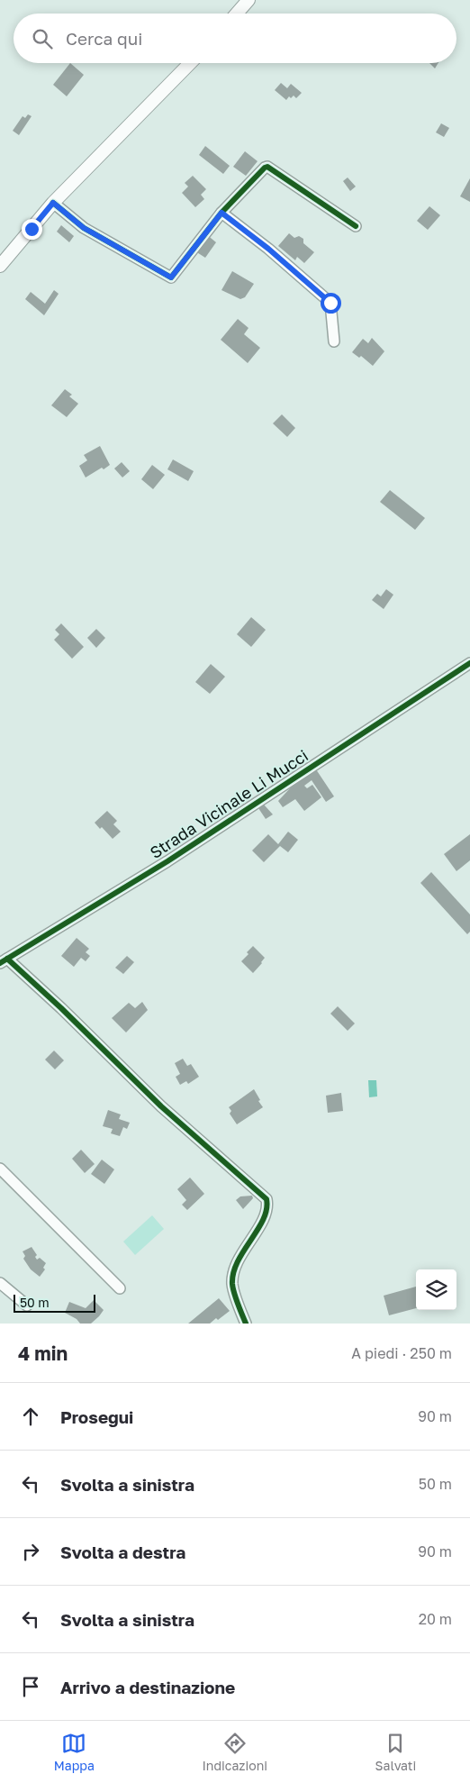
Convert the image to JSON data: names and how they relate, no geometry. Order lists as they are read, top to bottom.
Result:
{
  "streets": {
    "street": ["Strada Vicinale Li Mucci"]
  },
  "scale_bar": "50 m",
  "page": {
    "search": "Cerca qui",
    "scale": "50 m",
    "heading": ["4 min", "A piedi · 250 m"],
    "list": [
      ["Prosegui", "90 m"],
      ["Svolta a sinistra", "50 m"],
      ["Svolta a destra", "90 m"],
      ["Svolta a sinistra", "20 m"],
      "Arrivo a destinazione"
    ],
    "nav": ["Mappa", "Indicazioni", "Salvati"]
  }
}
